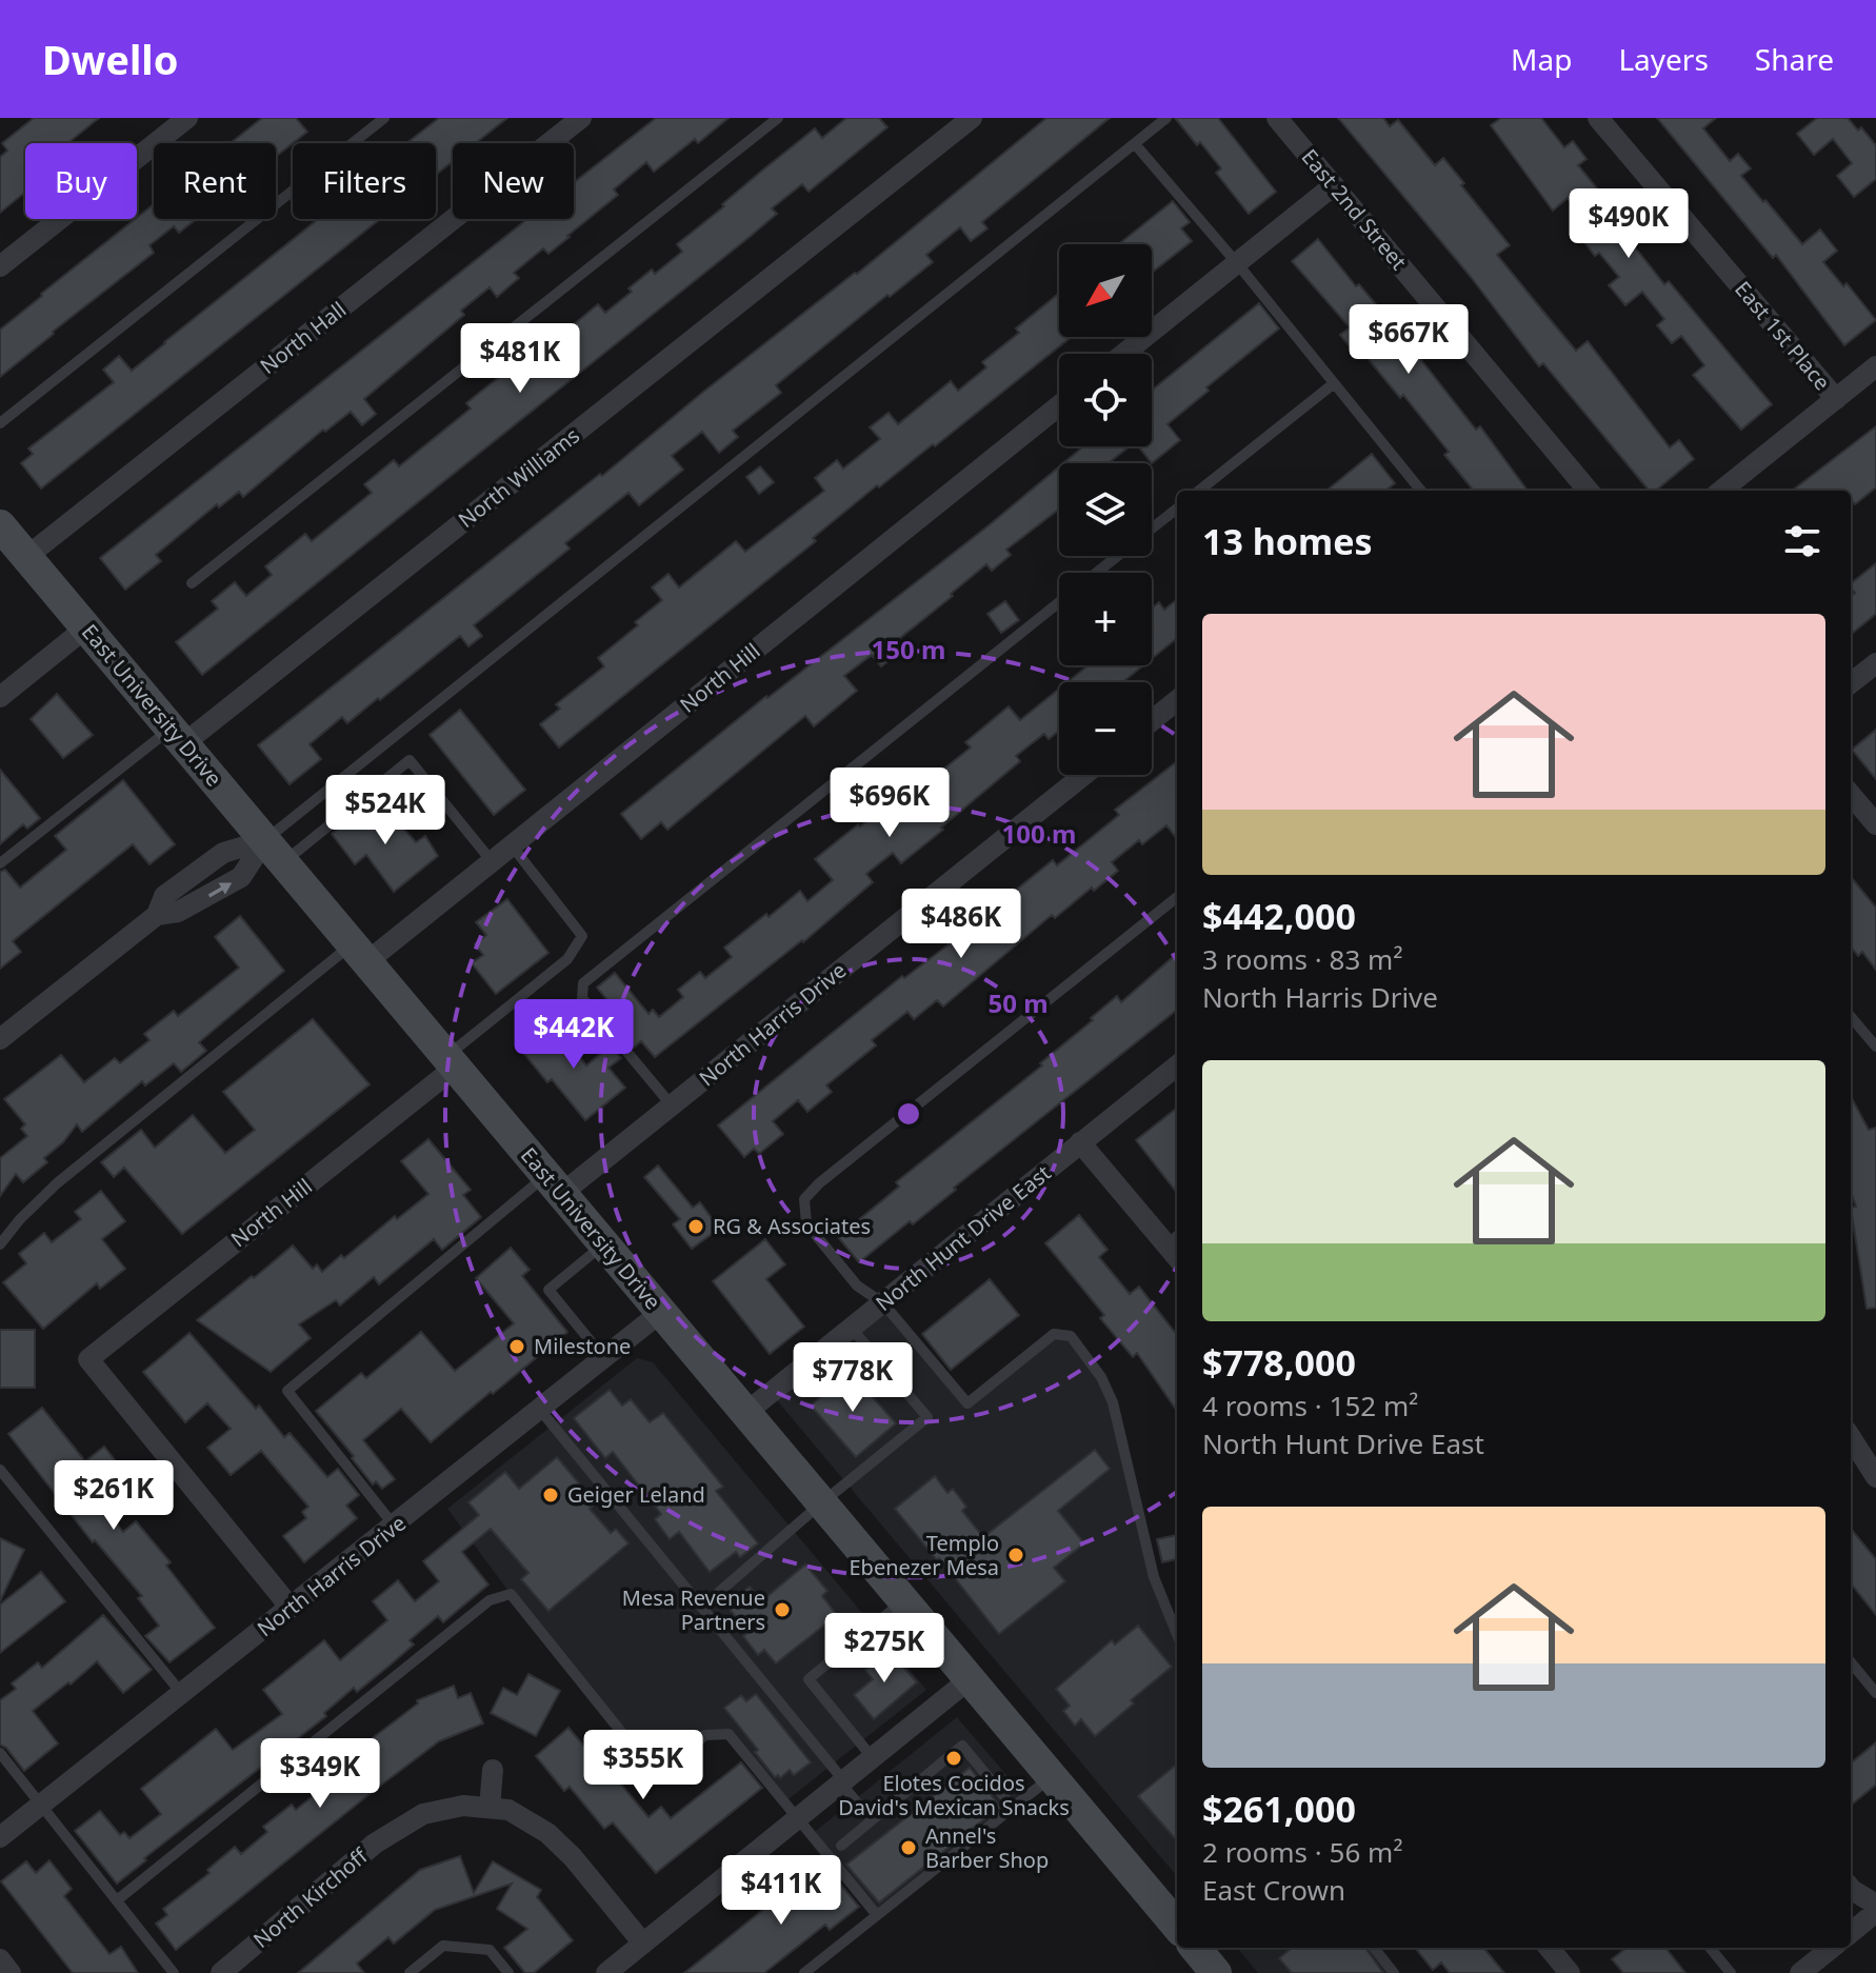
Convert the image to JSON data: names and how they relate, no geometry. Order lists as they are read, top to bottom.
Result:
{
  "streets": {
    "main road": ["East University Drive"],
    "street": [
      "East 2nd Street",
      "East 1st Place",
      "North Hall",
      "North Williams",
      "North Hill",
      "North Harris Drive",
      "North Hunt Drive East",
      "North Kirchoff"
    ]
  },
  "crossings": [
    ["North Hall", "East University Drive"],
    ["North Williams", "East University Drive"],
    ["North Hill", "East University Drive"],
    ["North Hill", "North Harris Drive"],
    ["East University Drive", "North Harris Drive"],
    ["East University Drive", "North Hunt Drive East"]
  ],
  "places": [
    "RG & Associates",
    "Milestone",
    "Geiger Leland",
    "Templo Ebenezer Mesa",
    "Mesa Revenue Partners",
    "Elotes Cocidos David's Mexican Snacks",
    "Annel's Barber Shop"
  ],
  "north": "bottom left",
  "page": {
    "header": "Dwello",
    "nav": ["Map", "Layers", "Share"],
    "chip": [
      "Buy",
      "Rent",
      "Filters",
      "New"
    ],
    "price": [
      "$490K",
      "$667K",
      "$481K",
      "$696K",
      "$524K",
      "$486K",
      "$442K",
      "$778K",
      "$261K",
      "$275K",
      "$355K",
      "$349K",
      "$411K"
    ],
    "map_buttons": ["+", "−"],
    "heading": "13 homes",
    "list": [
      {
        "name": "$442,000",
        "note": "3 rooms · 83 m² · North Harris Drive"
      },
      {
        "name": "$778,000",
        "note": "4 rooms · 152 m² · North Hunt Drive East"
      },
      {
        "name": "$261,000",
        "note": "2 rooms · 56 m² · East Crown"
      }
    ]
  },
  "rings": ["150 m", "100 m", "50 m"]
}
